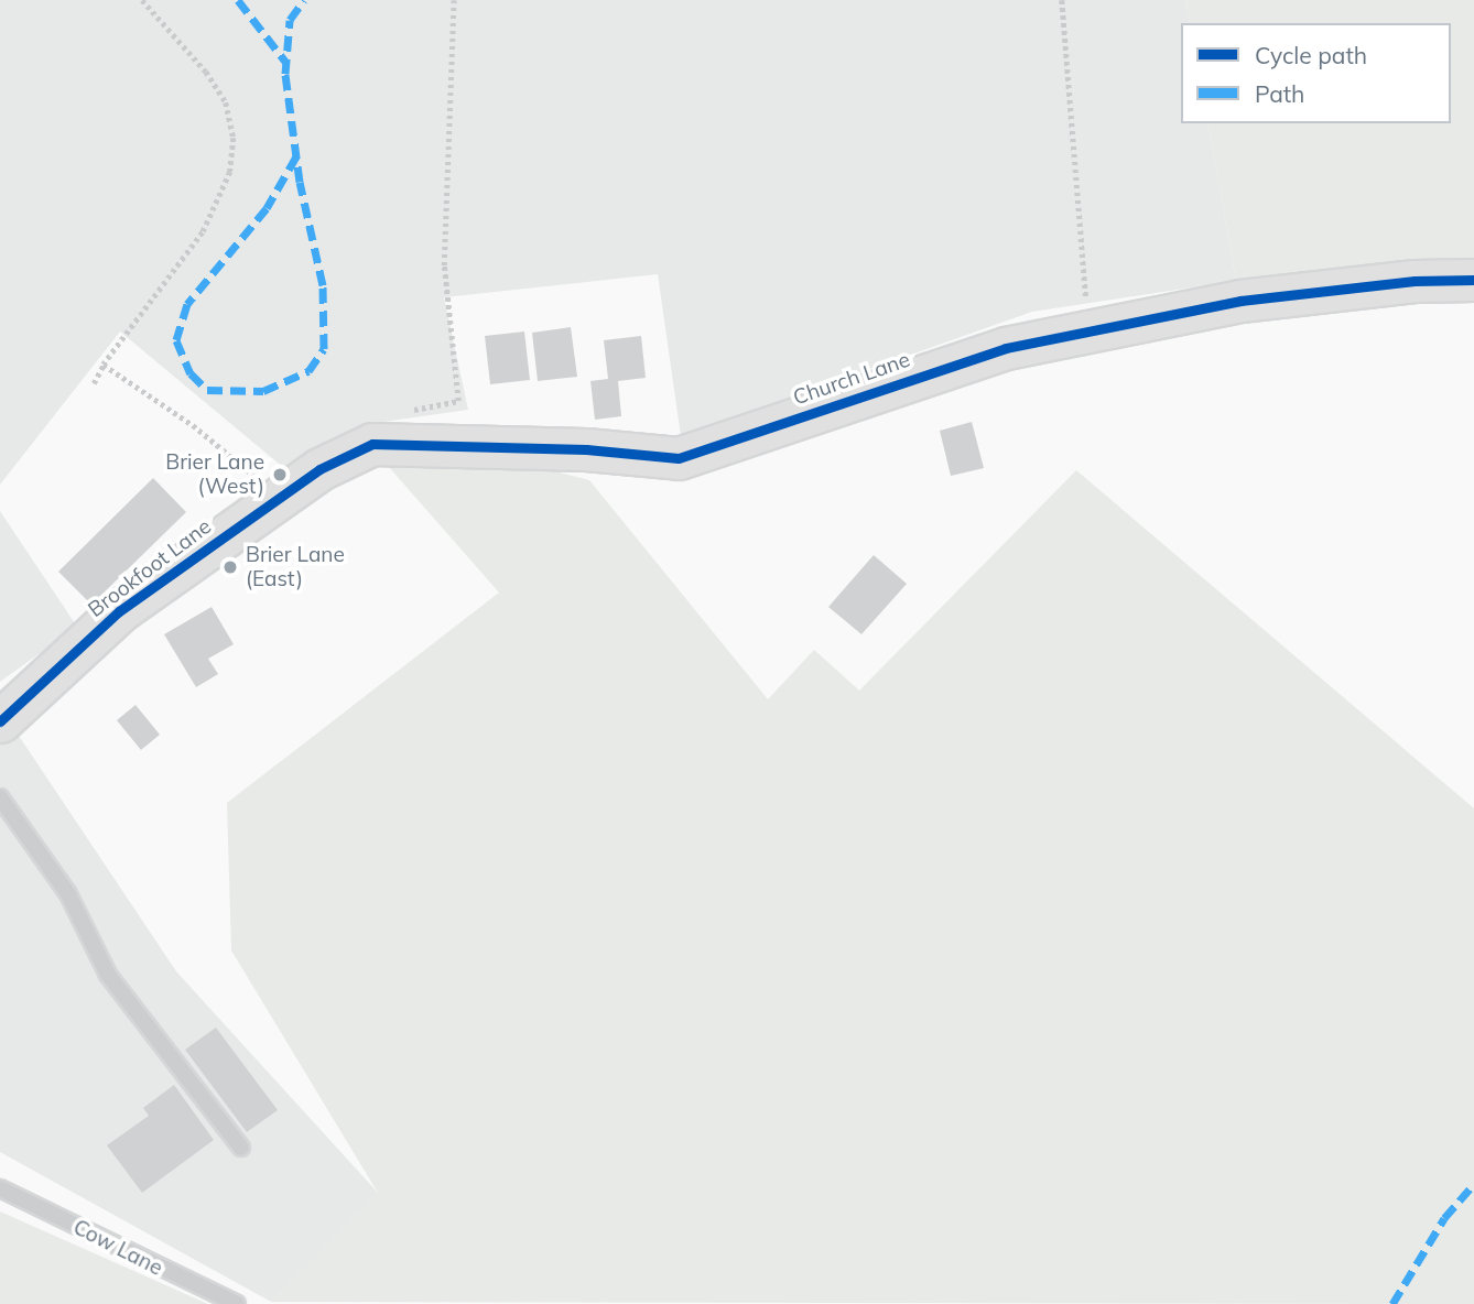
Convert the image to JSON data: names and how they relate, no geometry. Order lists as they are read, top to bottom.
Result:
{
  "streets": {
    "street": ["Church Lane", "Brookfoot Lane"],
    "lane": ["Cow Lane"]
  },
  "crossings": [
    ["Church Lane", "Brookfoot Lane"]
  ],
  "places": ["Brier Lane (West)", "Brier Lane (East)"],
  "legend": ["Cycle path", "Path"]
}
